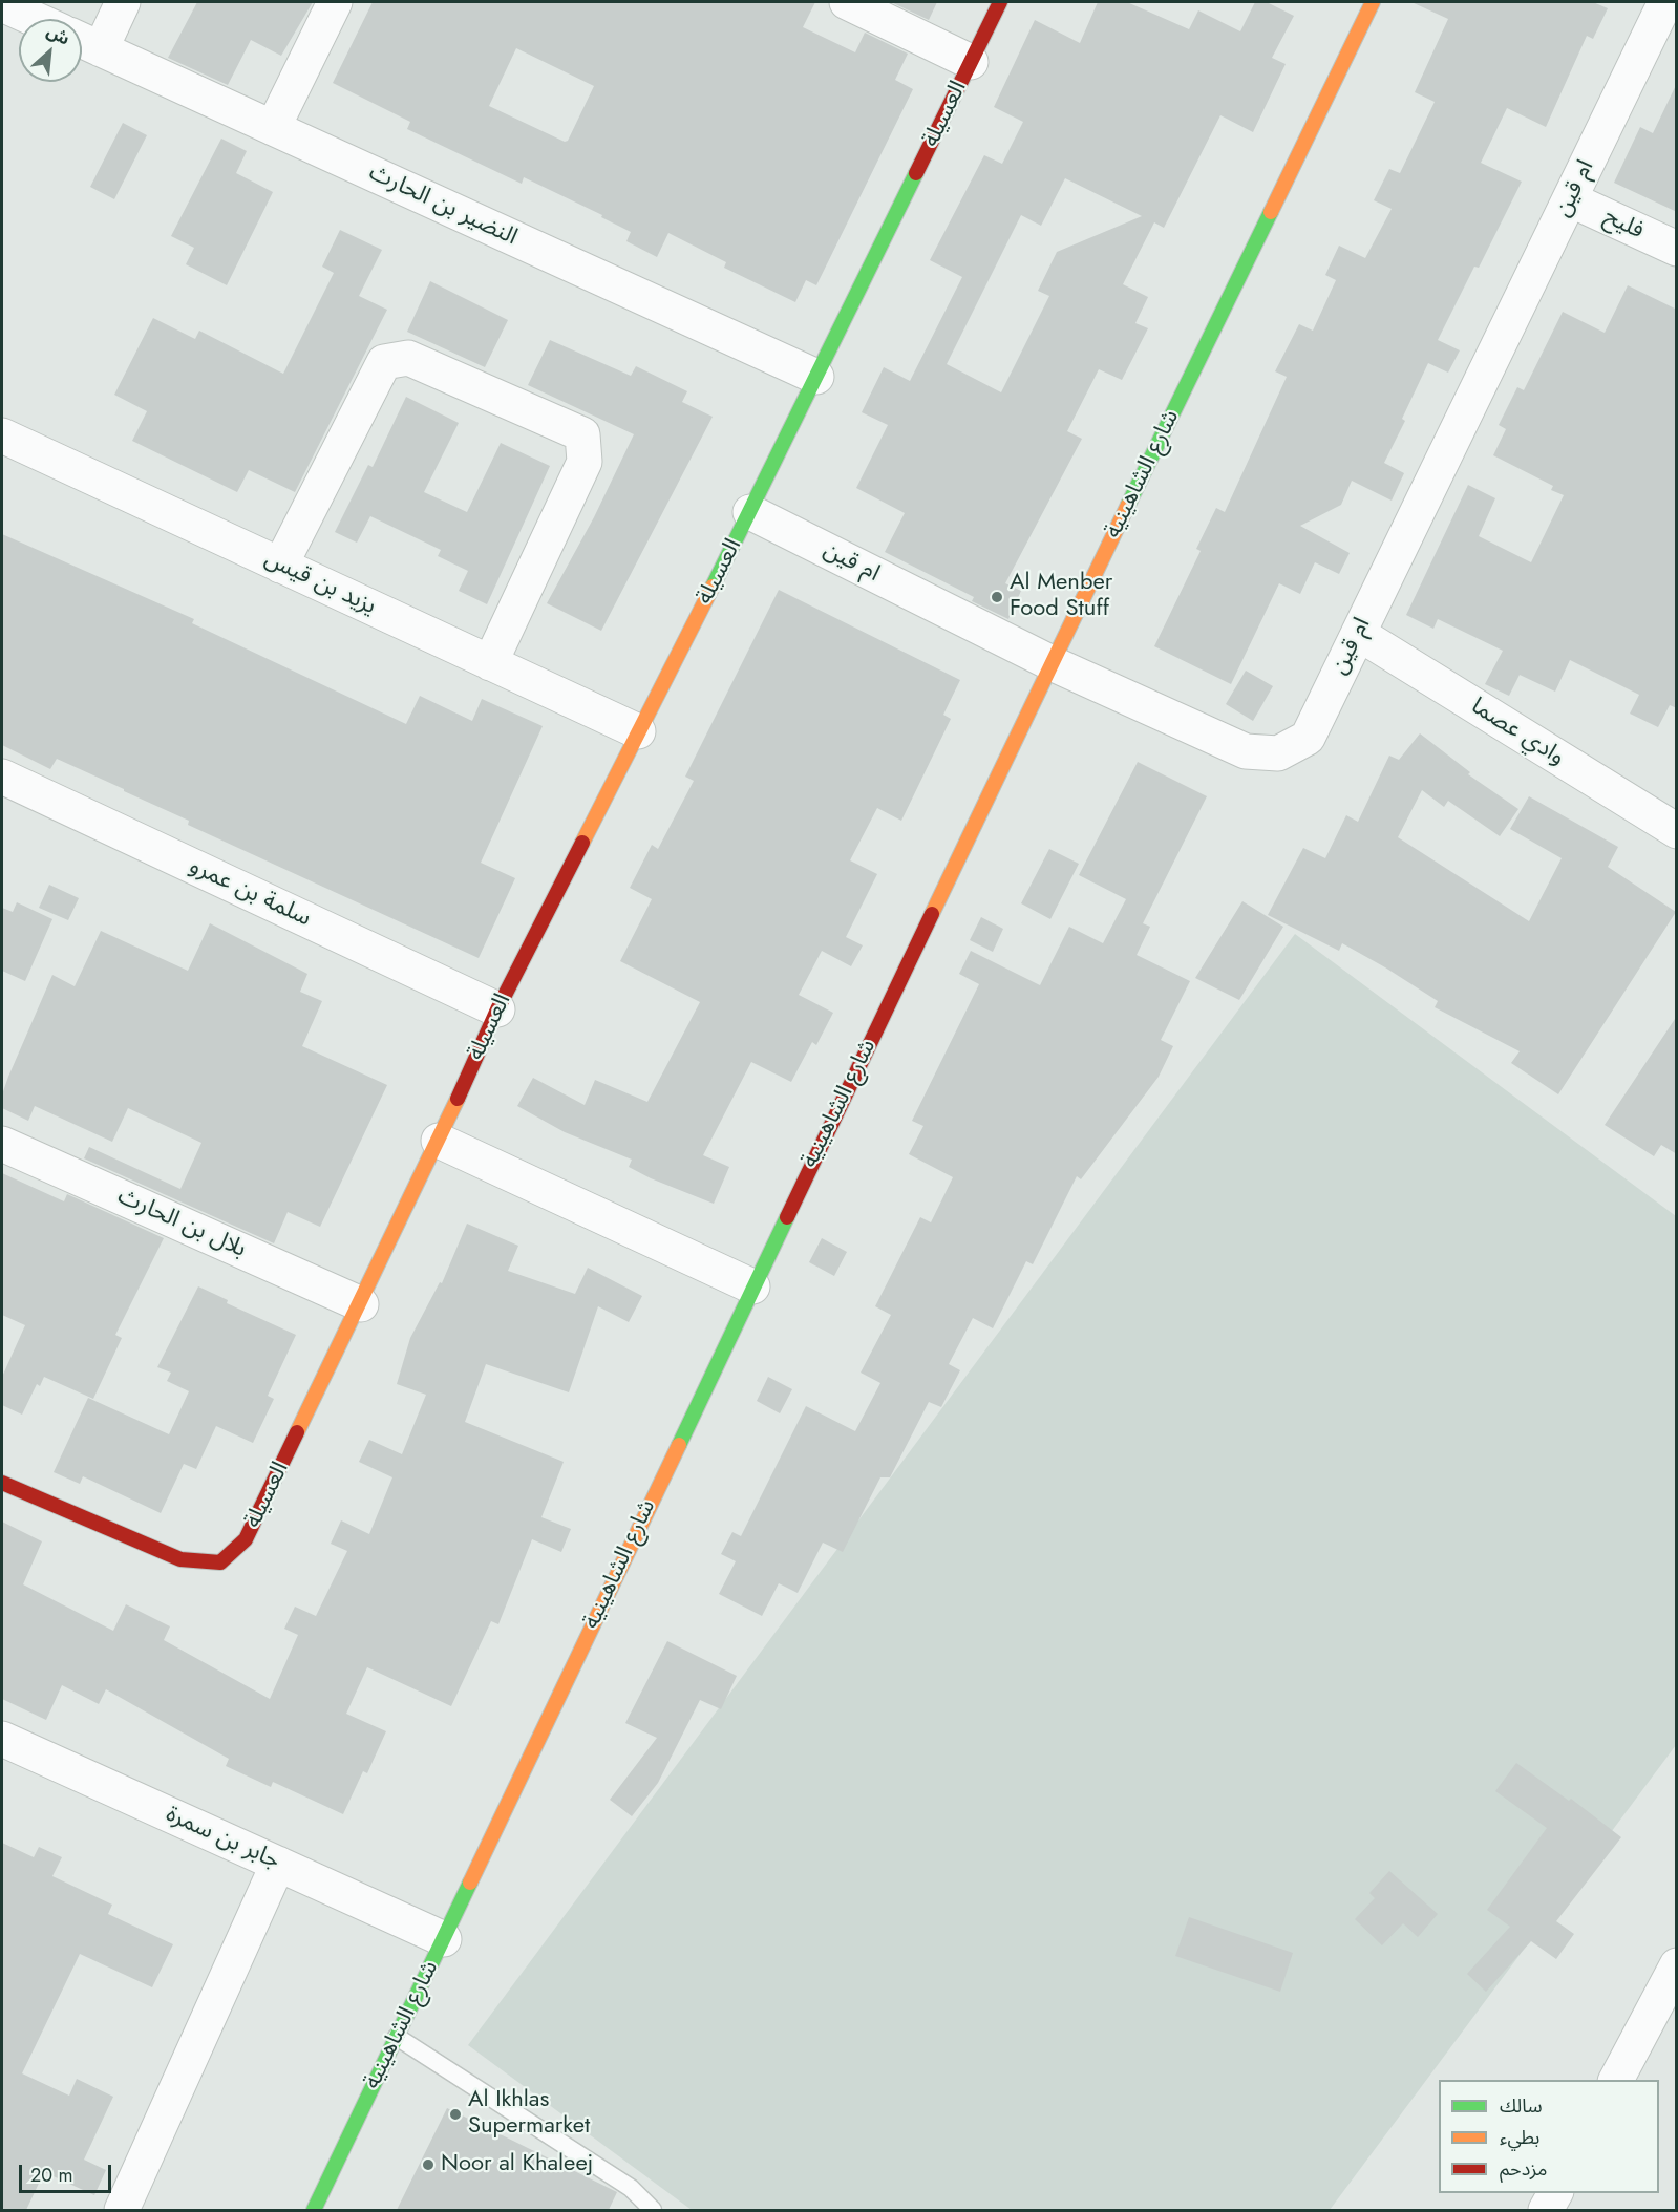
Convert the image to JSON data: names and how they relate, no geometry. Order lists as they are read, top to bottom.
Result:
{
  "streets": {
    "street": [
      "العسيلة",
      "ام قين",
      "النضير بن الحارث",
      "فليح",
      "شارع الشاهينية",
      "يزيد بن قيس",
      "وادي عصما",
      "سلمة بن عمرو",
      "بلال بن الحارث",
      "جابر بن سمرة"
    ]
  },
  "crossings": [
    ["العسيلة", "ام قين"],
    ["العسيلة", "النضير بن الحارث"],
    ["العسيلة", "يزيد بن قيس"],
    ["العسيلة", "سلمة بن عمرو"],
    ["العسيلة", "بلال بن الحارث"],
    ["ام قين", "فليح"],
    ["ام قين", "شارع الشاهينية"],
    ["ام قين", "وادي عصما"],
    ["شارع الشاهينية", "جابر بن سمرة"]
  ],
  "places": ["Al Menber Food Stuff", "Al Ikhlas Supermarket", "Noor al Khaleej"],
  "legend": ["سالك", "بطيء", "مزدحم"],
  "scale_bar": "20 m",
  "north": "top right"
}
